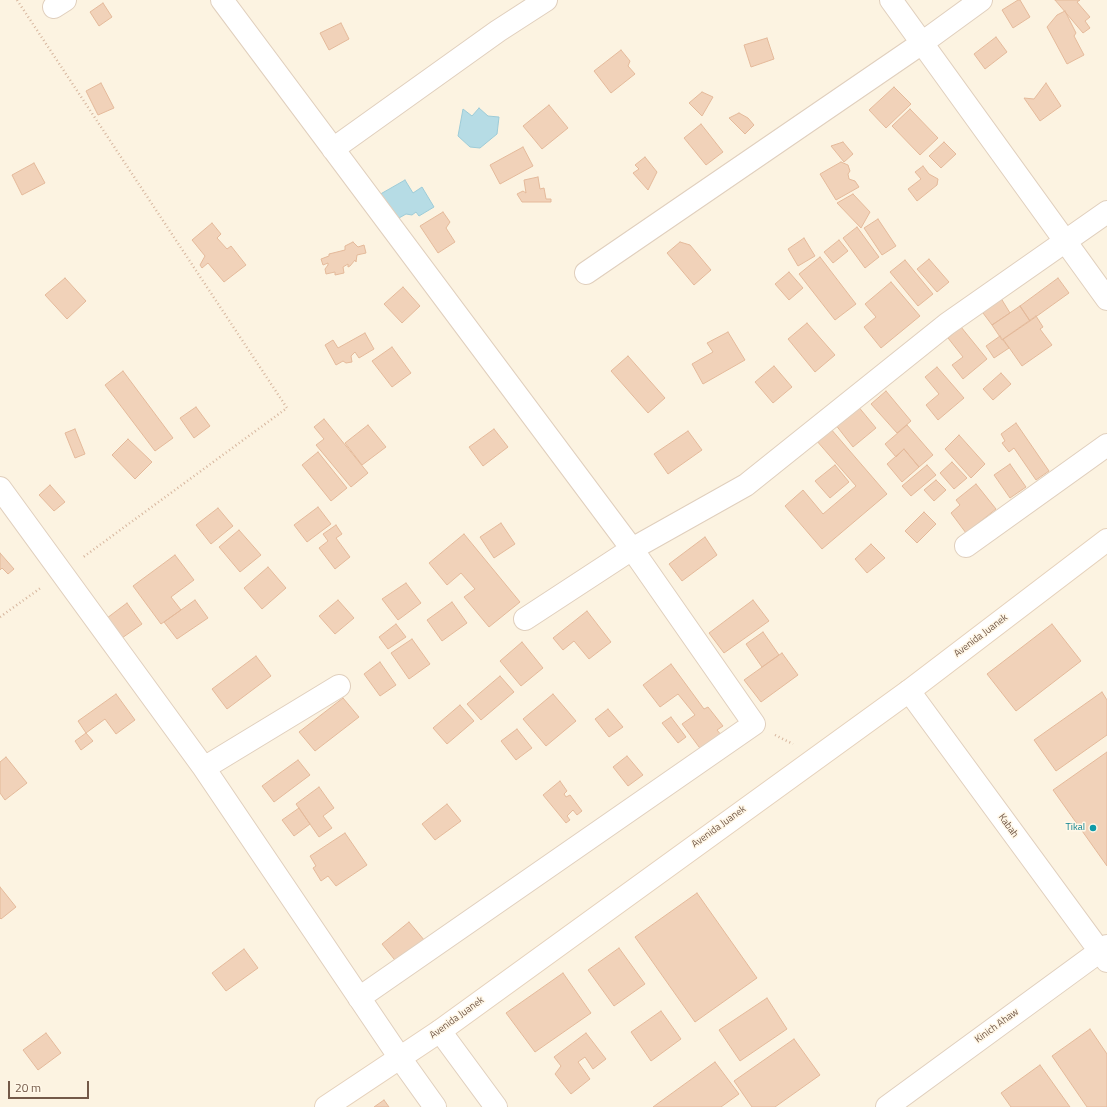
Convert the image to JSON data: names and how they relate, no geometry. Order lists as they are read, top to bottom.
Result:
{
  "streets": {
    "street": ["Avenida Juanek", "Kabah", "Kinich Ahaw"]
  },
  "crossings": [
    ["Avenida Juanek", "Kabah"],
    ["Kabah", "Kinich Ahaw"]
  ],
  "places": ["Tikal"],
  "scale_bar": "20 m"
}
